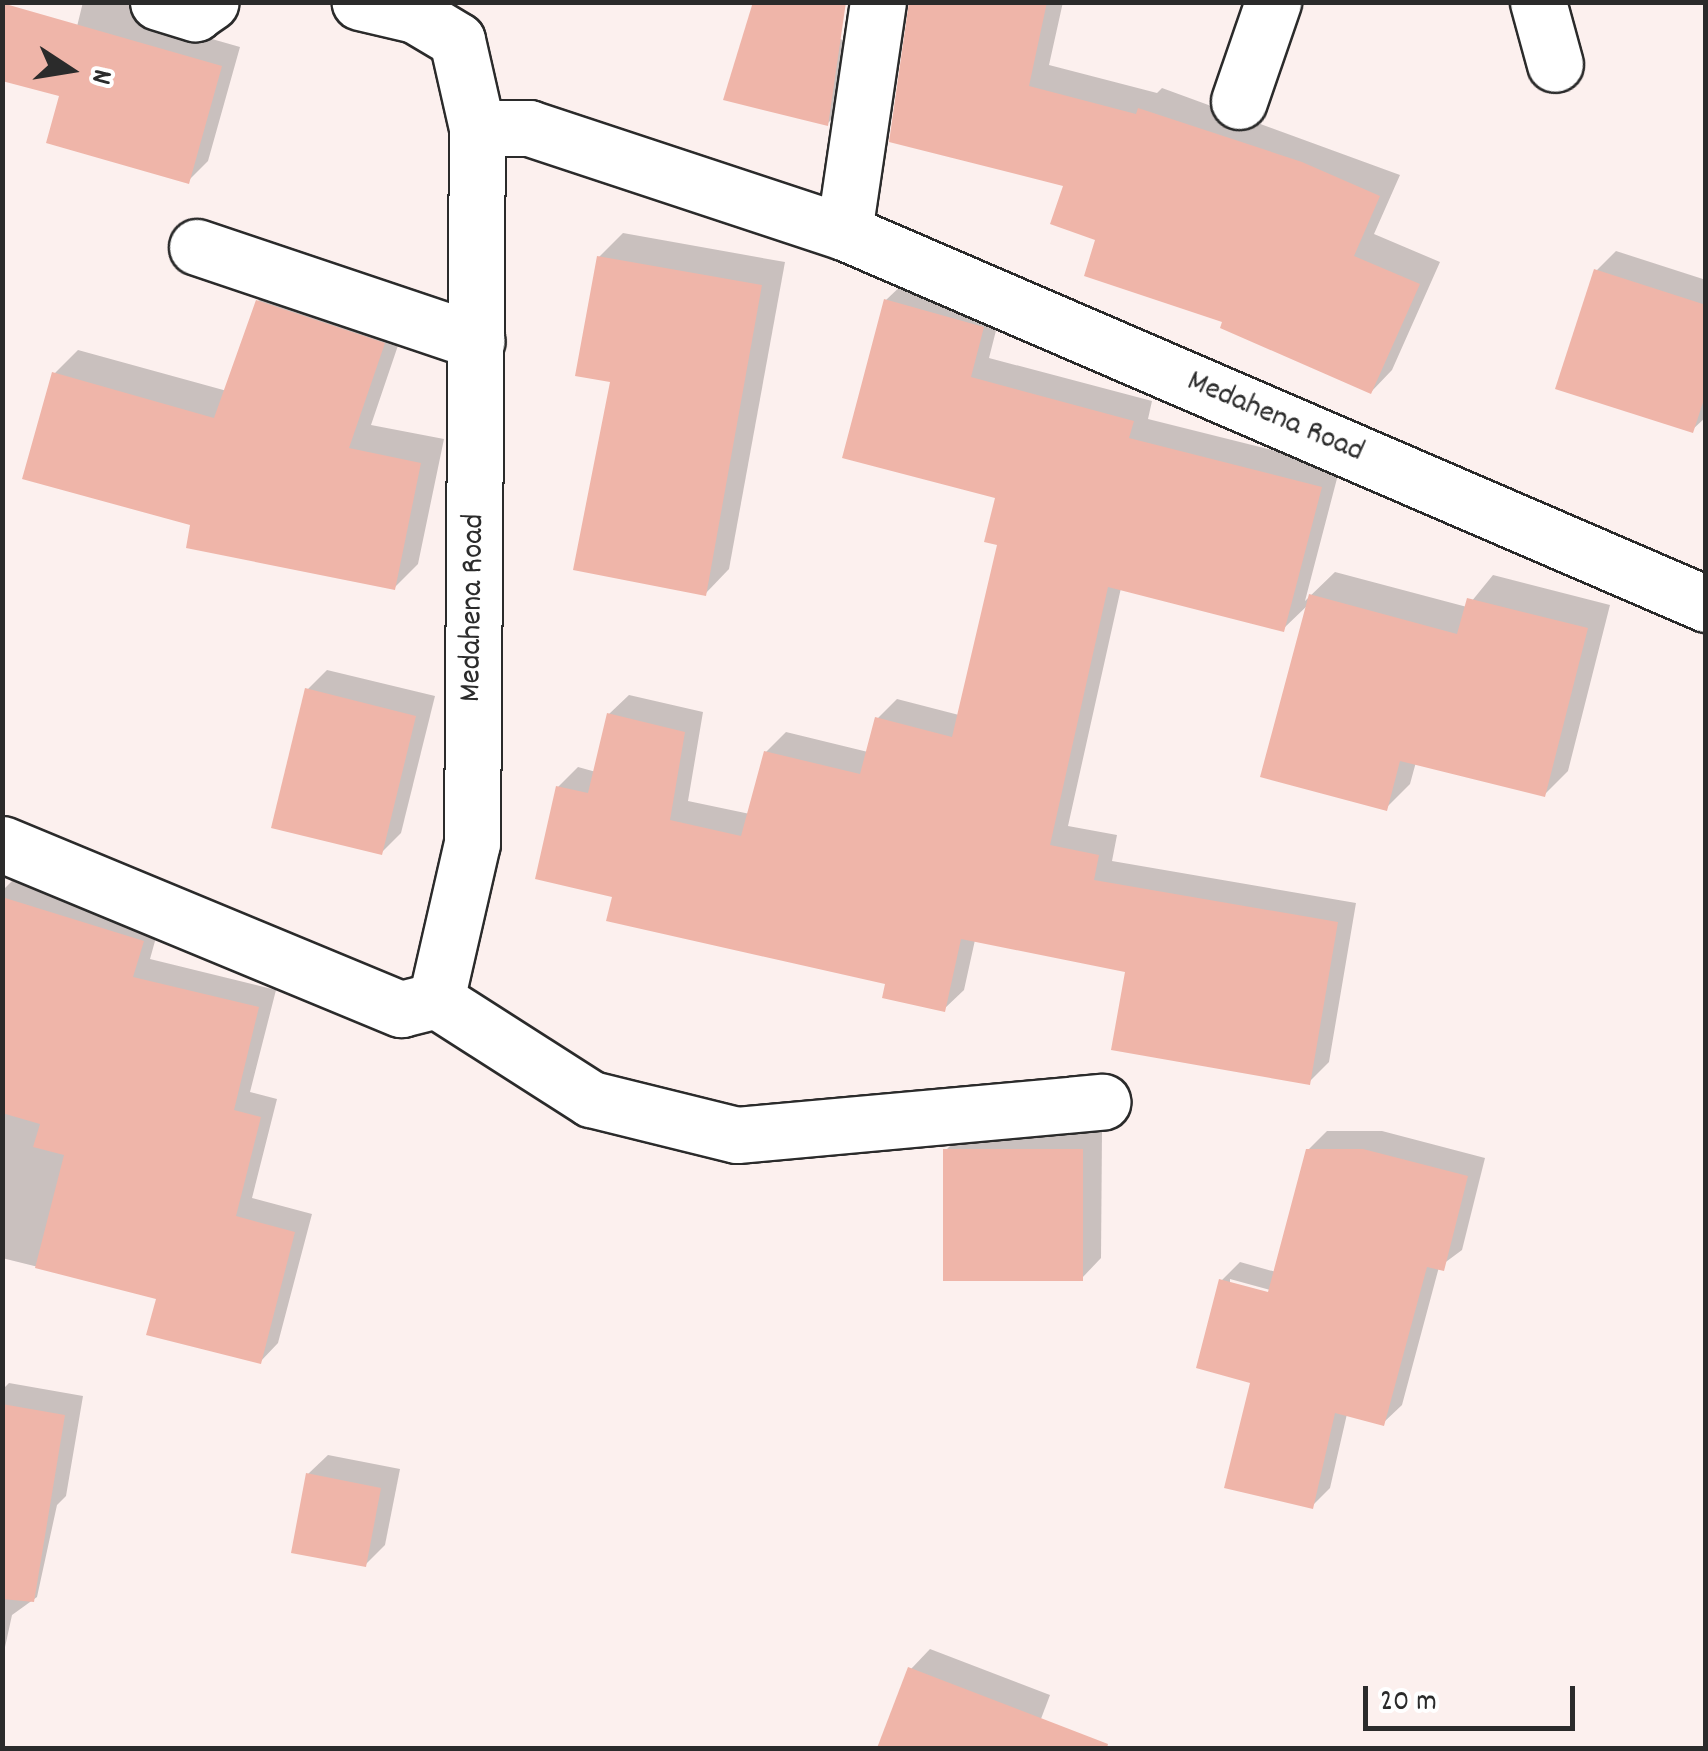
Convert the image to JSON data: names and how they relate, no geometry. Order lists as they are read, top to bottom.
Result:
{
  "streets": {
    "street": ["Medahena Road"]
  },
  "scale_bar": "20 m",
  "north": "right"
}
